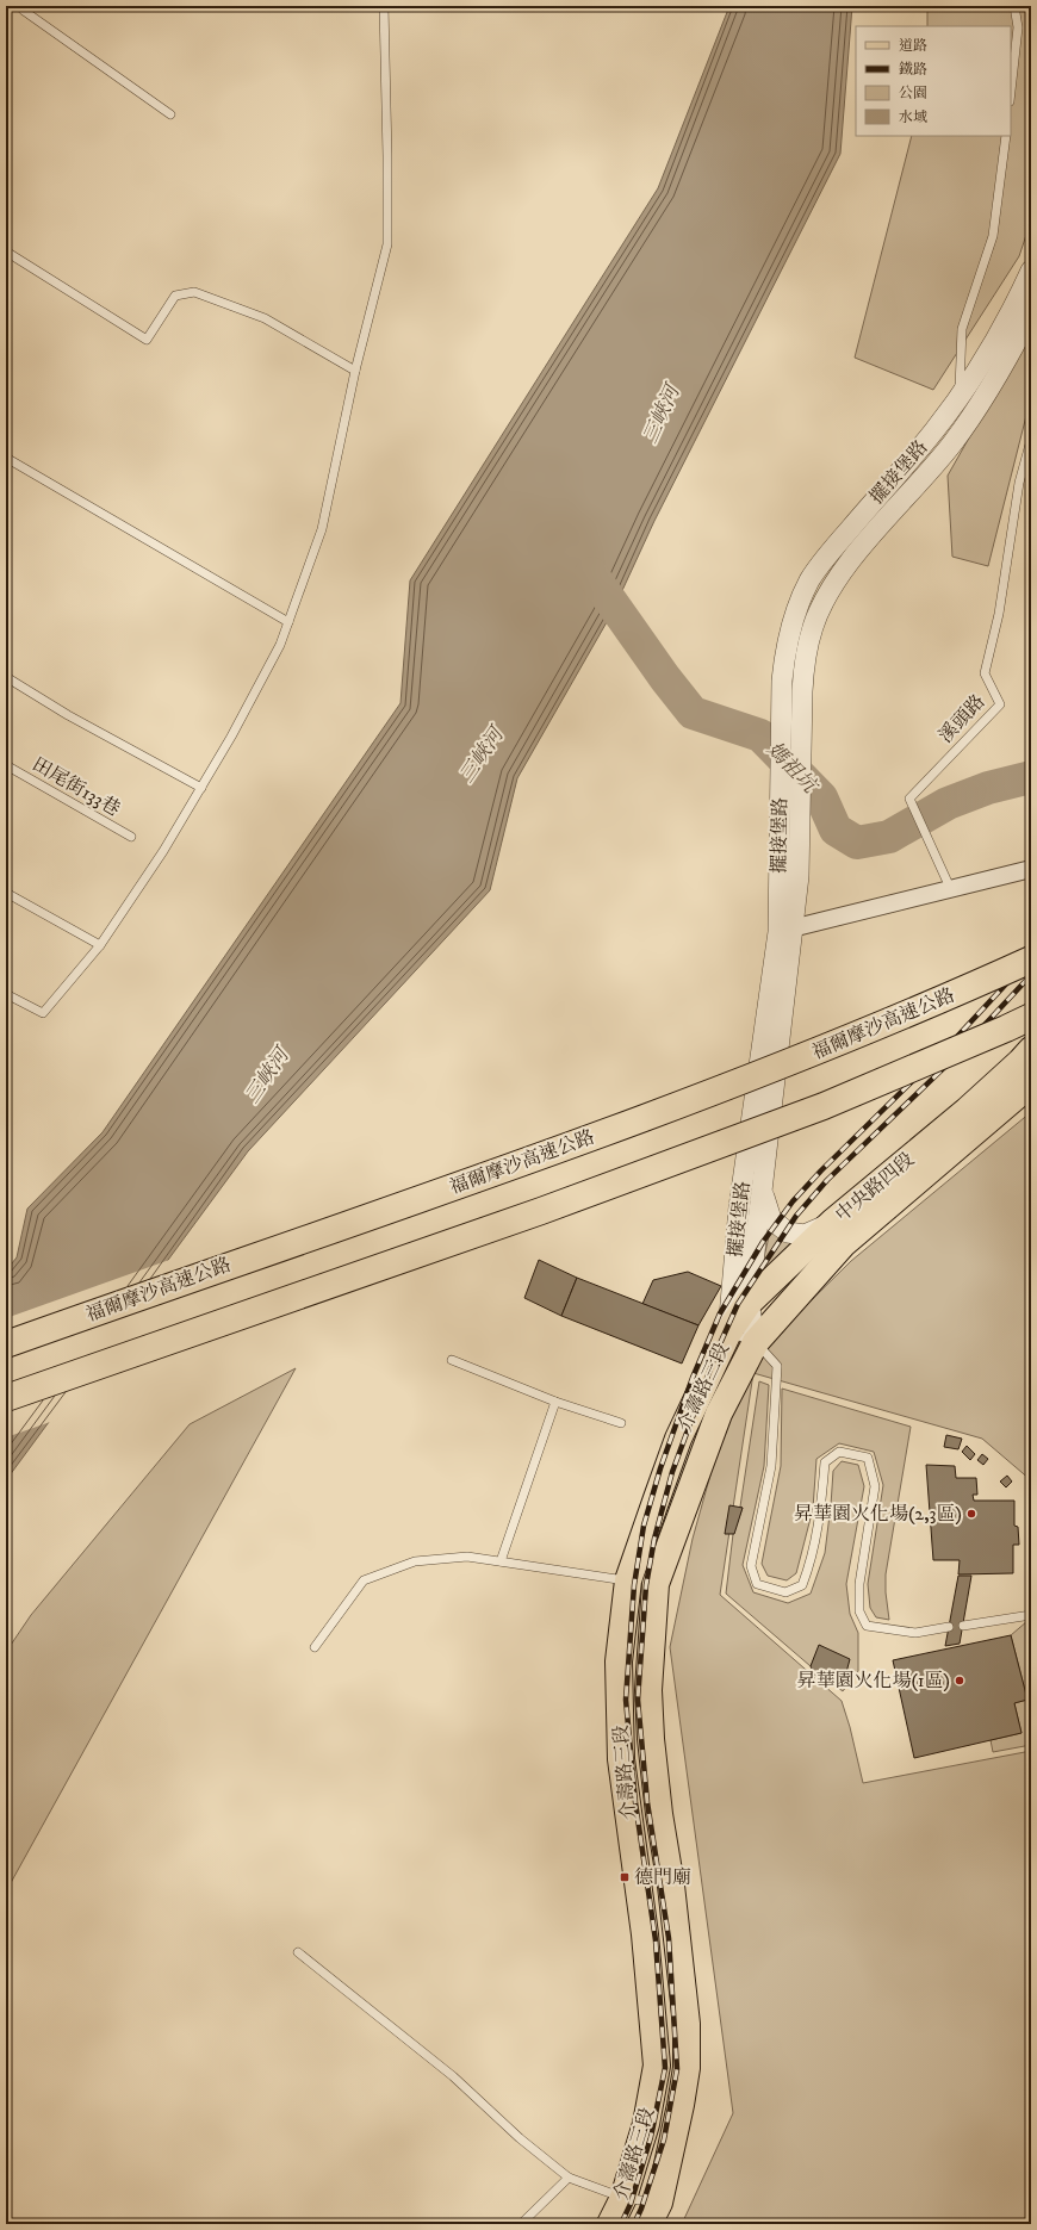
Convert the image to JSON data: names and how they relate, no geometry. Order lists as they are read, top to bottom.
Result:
{
  "streets": {
    "main road": ["福爾摩沙高速公路", "中央路四段", "介壽路三段"],
    "street": ["擺接堡路"],
    "lane": ["溪頭路", "田尾街133巷"]
  },
  "crossings": [
    ["擺接堡路", "中央路四段"],
    ["擺接堡路", "介壽路三段"],
    ["中央路四段", "介壽路三段"]
  ],
  "water": ["三峽河", "媽祖坑"],
  "places": {
    "other": ["昇華園火化場(2,3區)", "昇華園火化場(1區)"],
    "transit": ["德門廟"]
  },
  "legend": [
    "道路",
    "鐵路",
    "公園",
    "水域"
  ]
}
